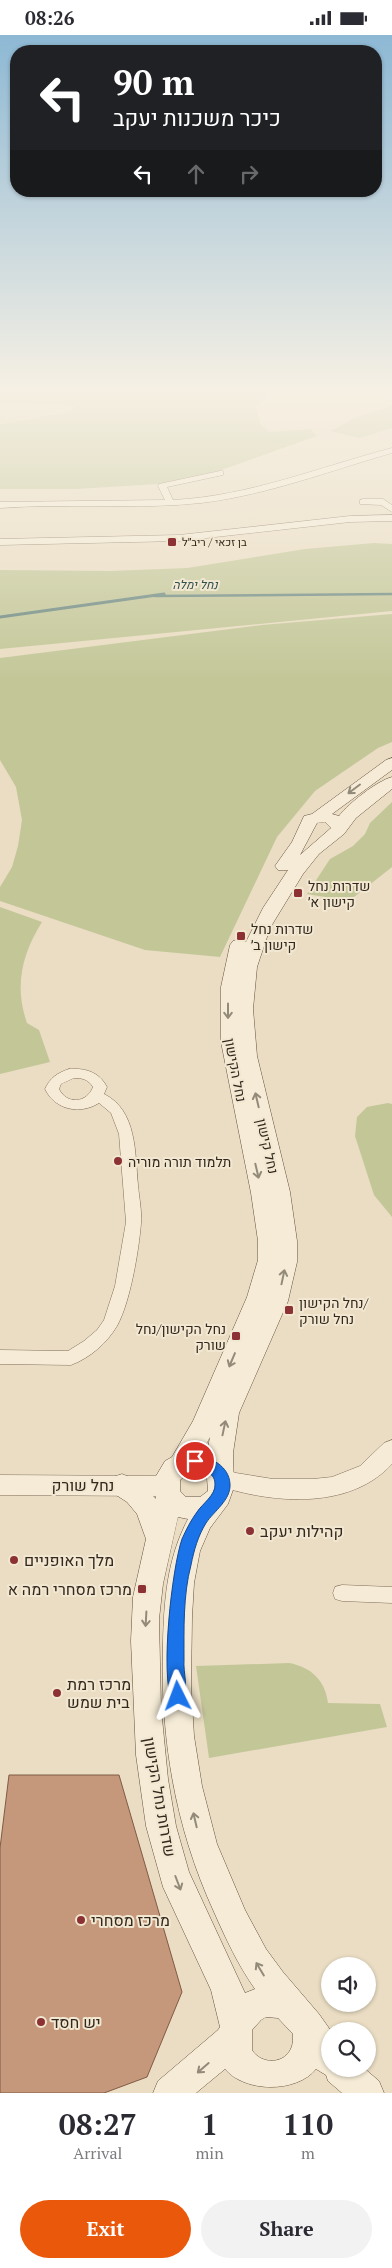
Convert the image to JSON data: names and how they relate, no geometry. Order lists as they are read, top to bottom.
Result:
{
  "streets": {
    "main road": ["נחל הקישון", "נחל קישון", "שדרות נחל הקישון"],
    "street": ["נחל שורק"]
  },
  "crossings": [
    ["נחל הקישון", "נחל קישון"],
    ["נחל הקישון", "נחל שורק"],
    ["נחל הקישון", "שדרות נחל הקישון"],
    ["נחל קישון", "נחל שורק"],
    ["נחל קישון", "שדרות נחל הקישון"],
    ["נחל שורק", "שדרות נחל הקישון"]
  ],
  "one_way": ["נחל הקישון", "נחל קישון"],
  "water": ["נחל ימלה"],
  "places": {
    "transit": [
      "בן זכאי / ריב״ל",
      "שדרות נחל קישון א׳",
      "שדרות נחל קישון ב׳",
      "נחל הקישון/ נחל שורק",
      "נחל הקישון/נחל שורק",
      "מרכז מסחרי רמה א"
    ],
    "other": [
      "תלמוד תורה מוריה",
      "קהילות יעקב",
      "מלך האופניים",
      "מרכז רמת בית שמש",
      "מרכז מסחרי",
      "יש חסד"
    ]
  },
  "page": {
    "status": "08:26",
    "turn": ["90 m", "כיכר משכנות יעקב"],
    "eta": [
      "08:27",
      "Arrival",
      "1",
      "min",
      "110",
      "m"
    ],
    "buttons": ["Exit", "Share"]
  }
}
